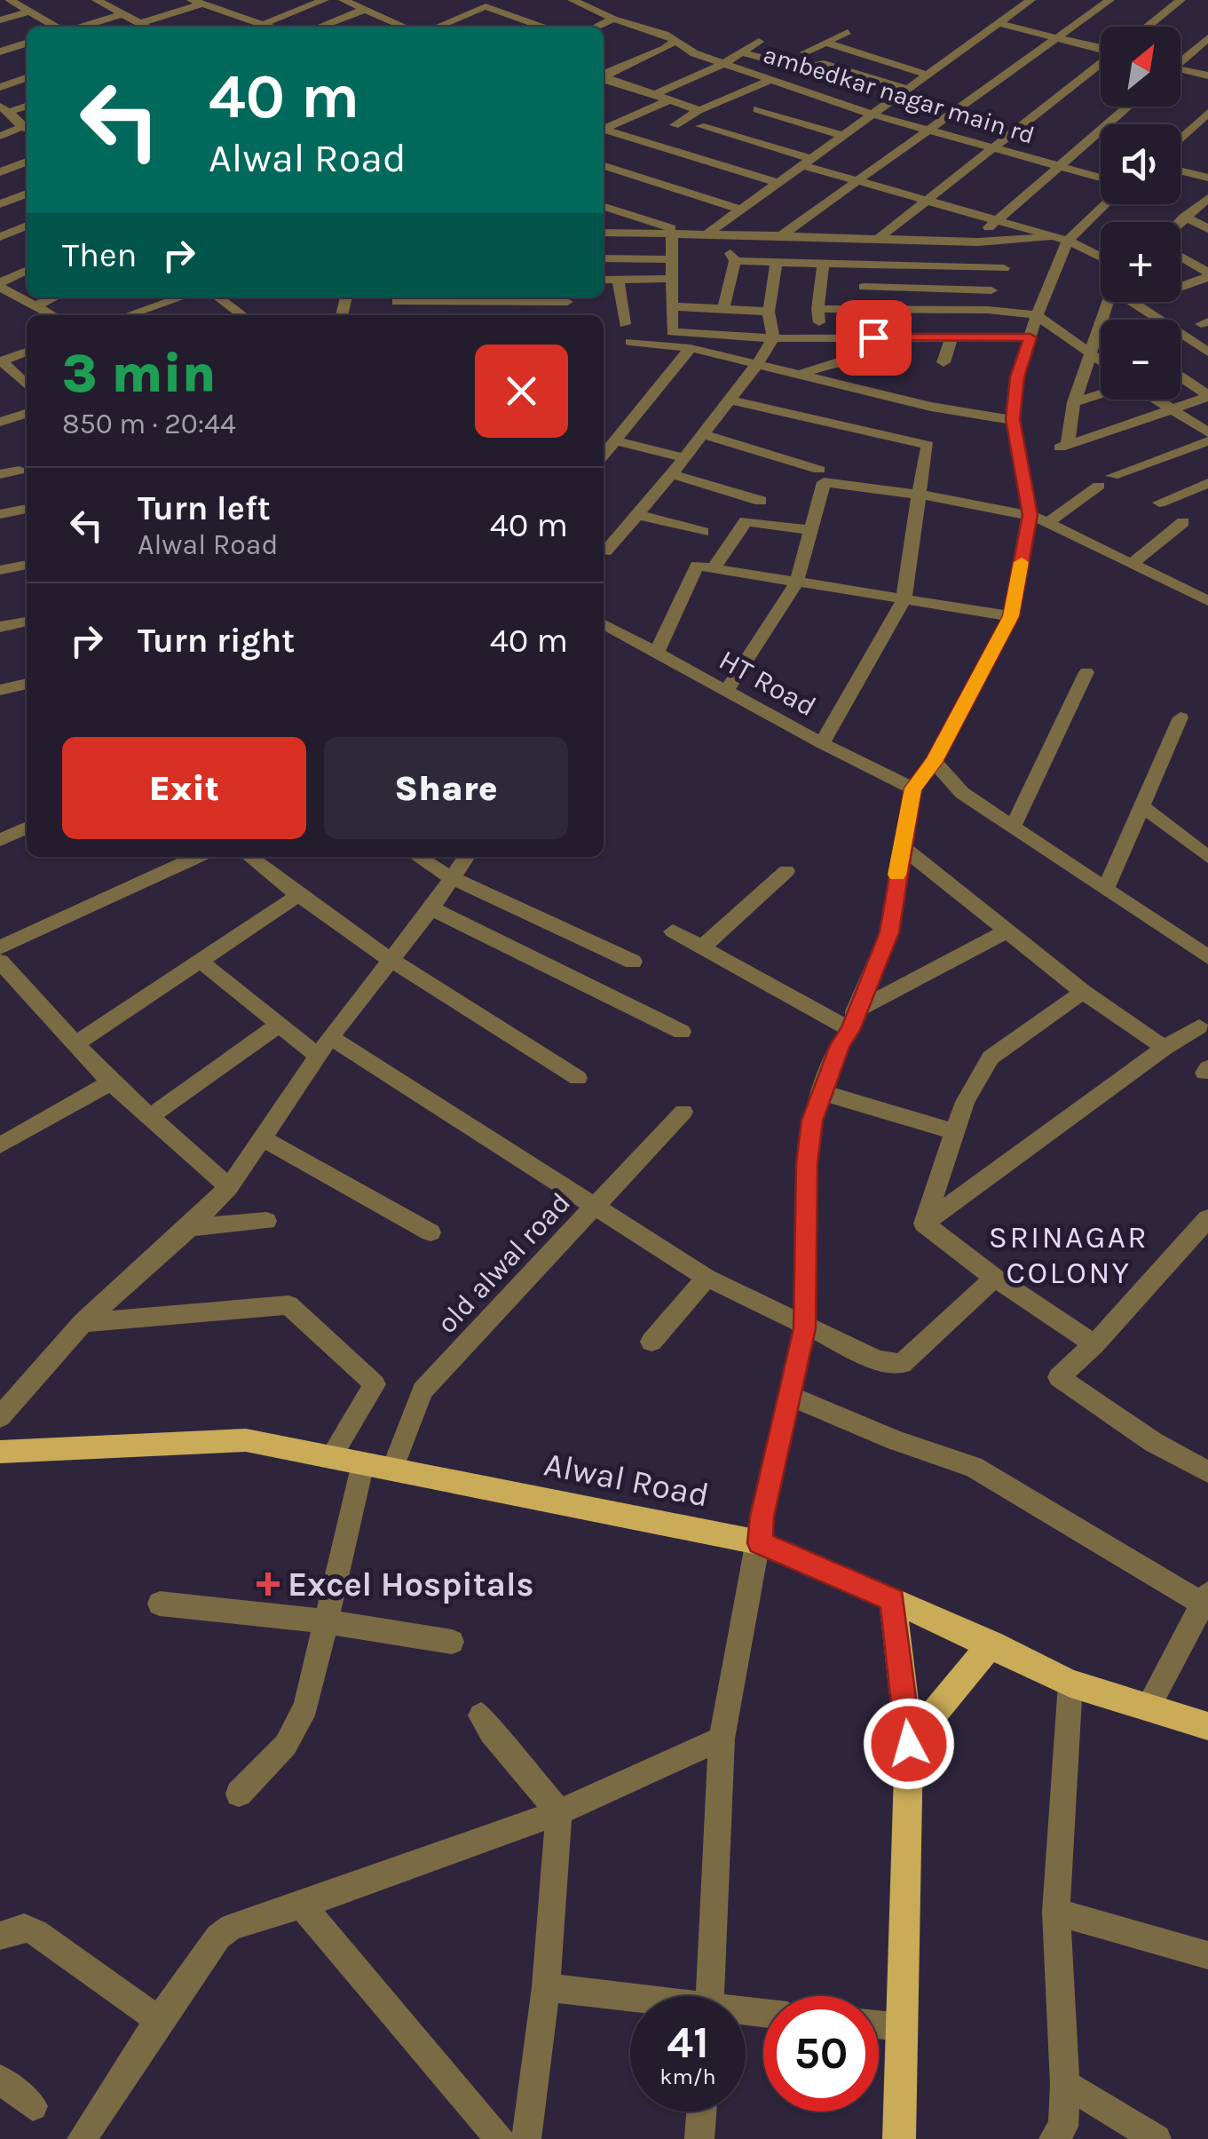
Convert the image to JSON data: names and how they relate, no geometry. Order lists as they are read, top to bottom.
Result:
{
  "streets": {
    "main road": ["Alwal Road"],
    "street": ["ambedkar nagar main rd", "HT Road", "old alwal road"]
  },
  "crossings": [
    ["old alwal road", "Alwal Road"]
  ],
  "districts": ["SRINAGAR COLONY"],
  "places": {
    "health": ["Excel Hospitals"]
  },
  "north": "top right",
  "page": {
    "map_buttons": ["+", "−"],
    "turn": ["40 m", "Alwal Road"],
    "then": "Then",
    "heading": ["3 min", "850 m · 20:44"],
    "list": [
      {
        "name": "Turn left",
        "note": "Alwal Road",
        "value": "40 m"
      },
      {
        "name": "Turn right",
        "value": "40 m"
      }
    ],
    "buttons": ["Exit", "Share"],
    "speed": "41 km/h",
    "limit": "50"
  }
}
